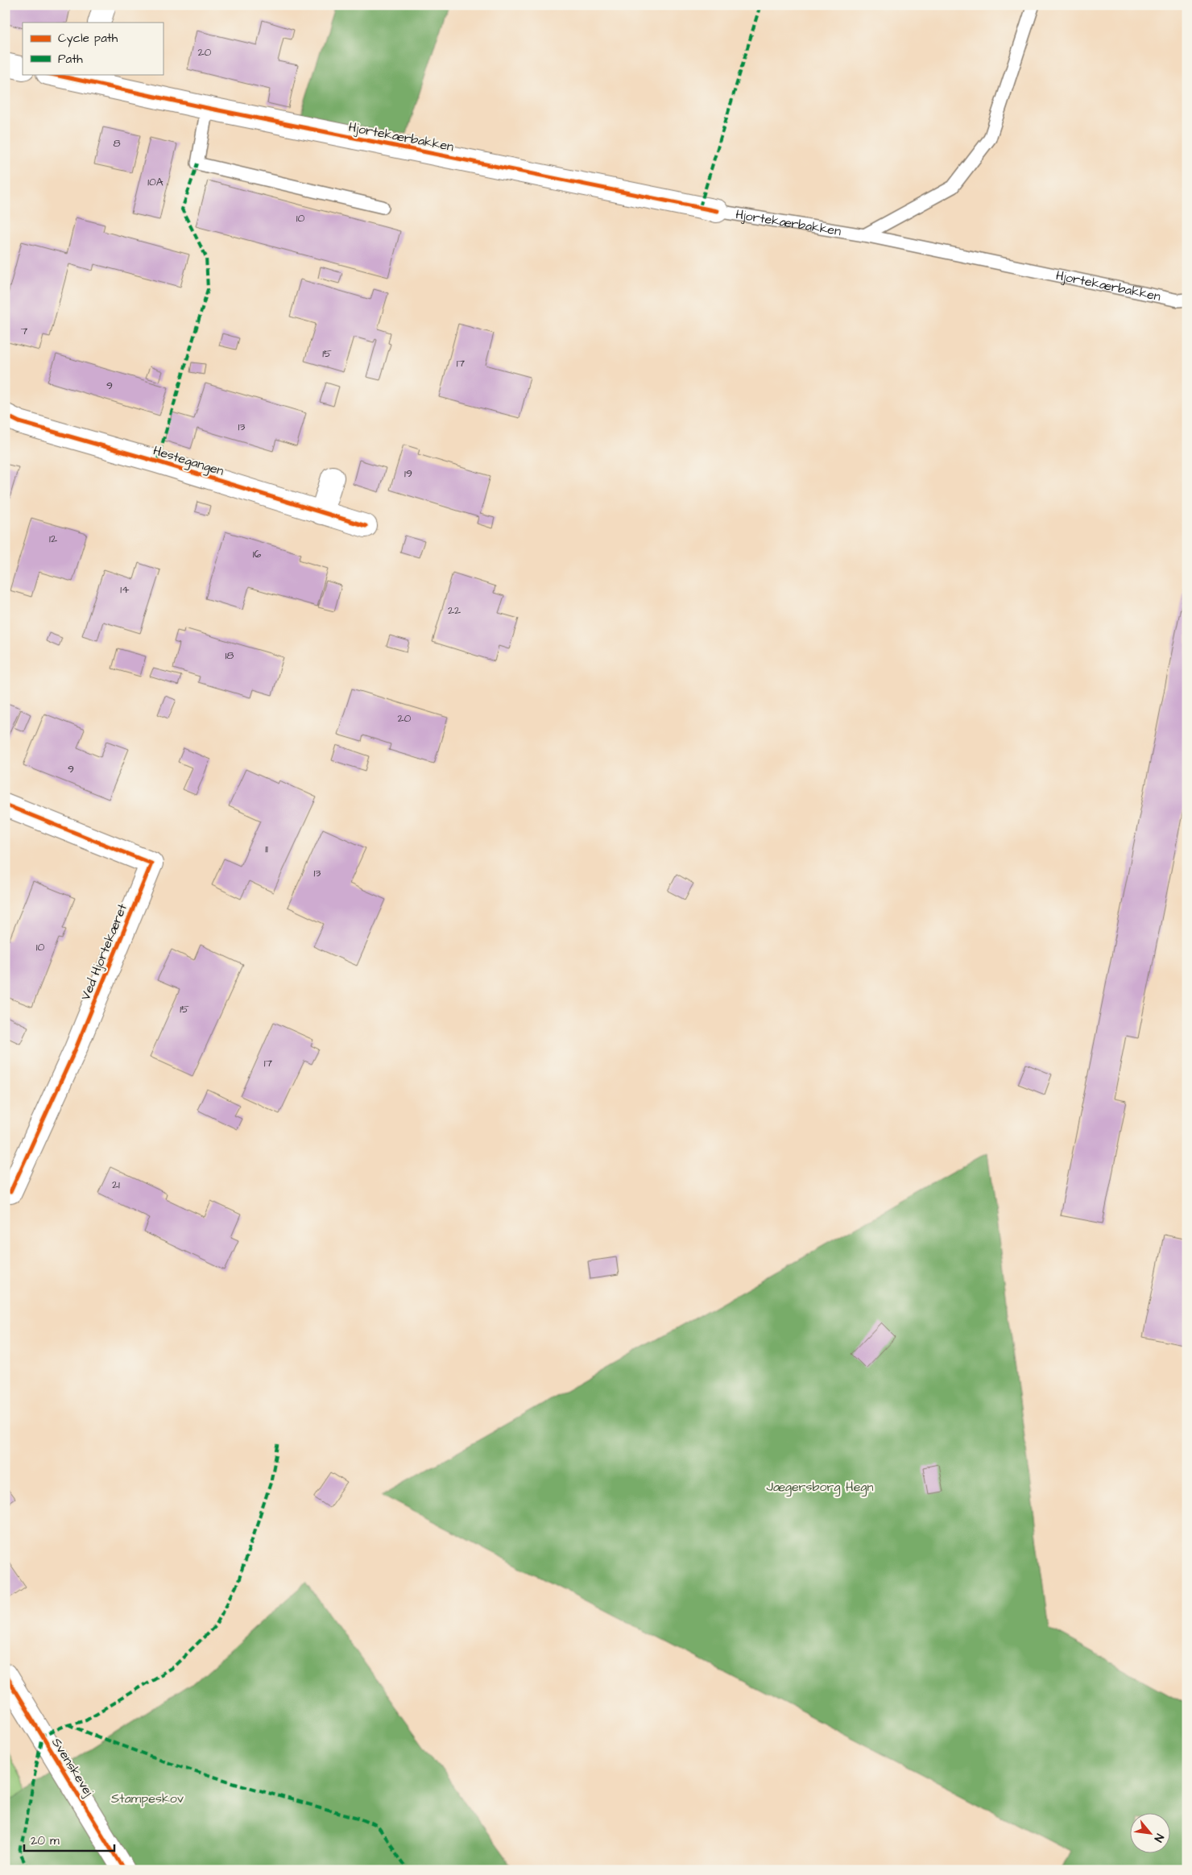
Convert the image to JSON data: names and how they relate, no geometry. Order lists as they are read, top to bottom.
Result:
{
  "streets": {
    "street": [
      "Hjortekærbakken",
      "Hestegangen",
      "Ved Hjortekæret",
      "Svenskevej"
    ]
  },
  "parks": ["Jægersborg Hegn", "Stampeskov"],
  "house_numbers": [
    "20",
    "8",
    "10A",
    "10",
    "7",
    "15",
    "17",
    "9",
    "13",
    "19",
    "12",
    "16",
    "14",
    "22",
    "18",
    "20",
    "9",
    "11",
    "13",
    "10",
    "15",
    "17",
    "21"
  ],
  "legend": ["Cycle path", "Path"],
  "scale_bar": "20 m",
  "north": "bottom right"
}
